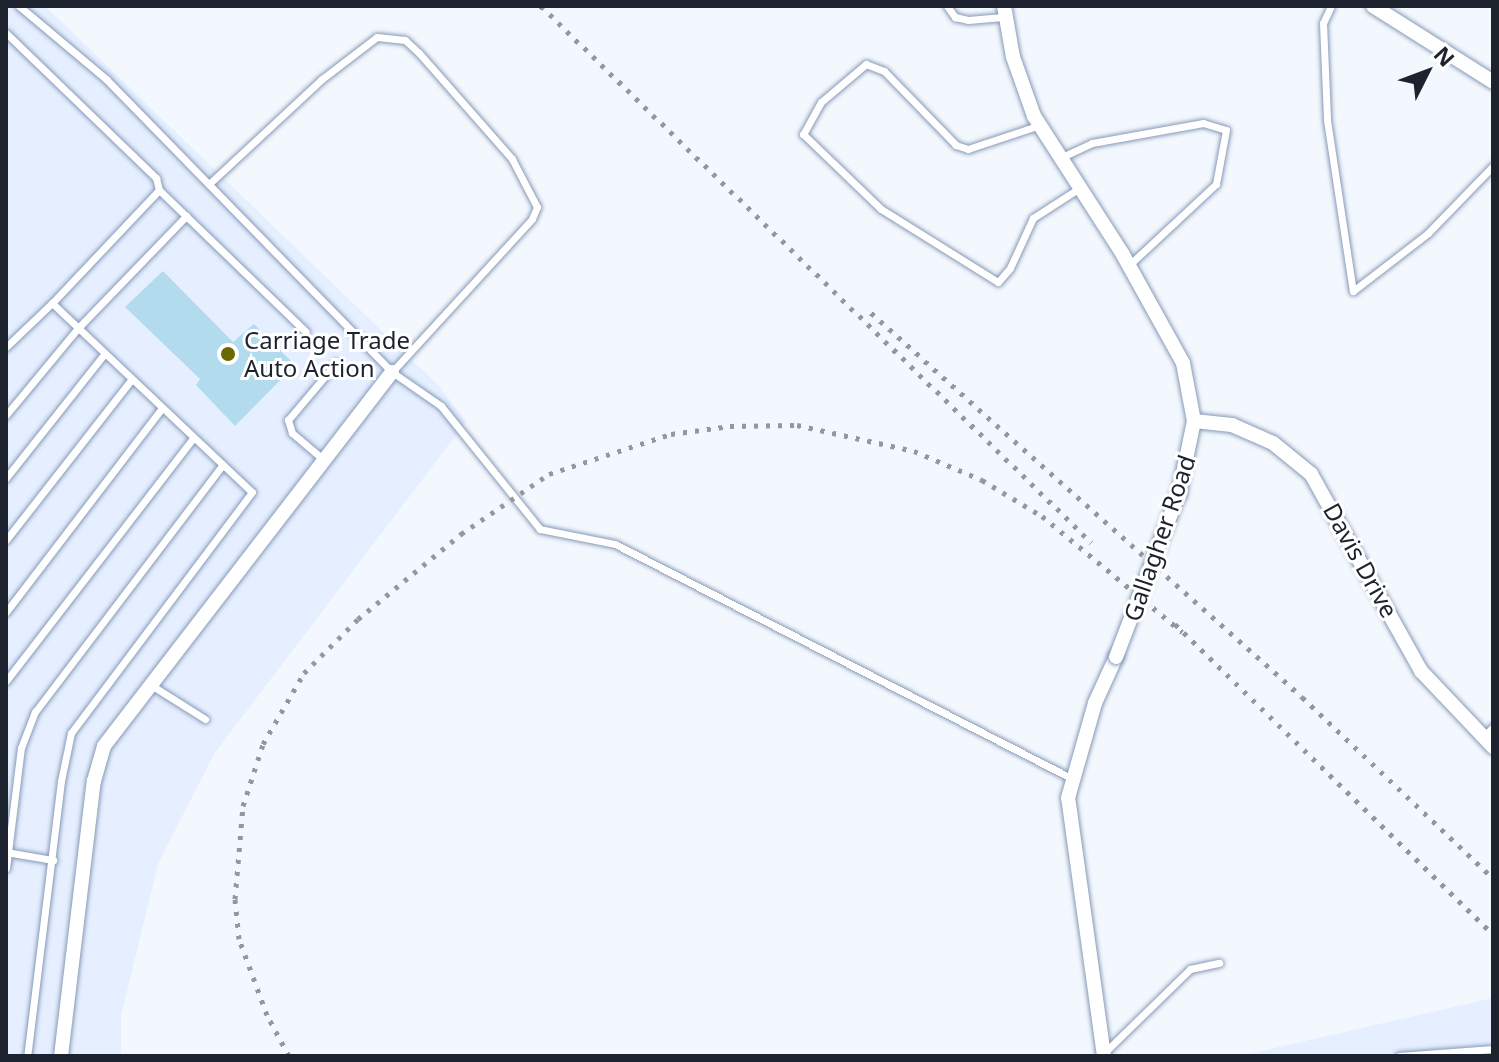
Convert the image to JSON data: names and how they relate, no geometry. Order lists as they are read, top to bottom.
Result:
{
  "streets": {
    "street": ["Gallagher Road", "Davis Drive"]
  },
  "crossings": [
    ["Gallagher Road", "Davis Drive"]
  ],
  "places": ["Carriage Trade Auto Action"],
  "north": "top right"
}
